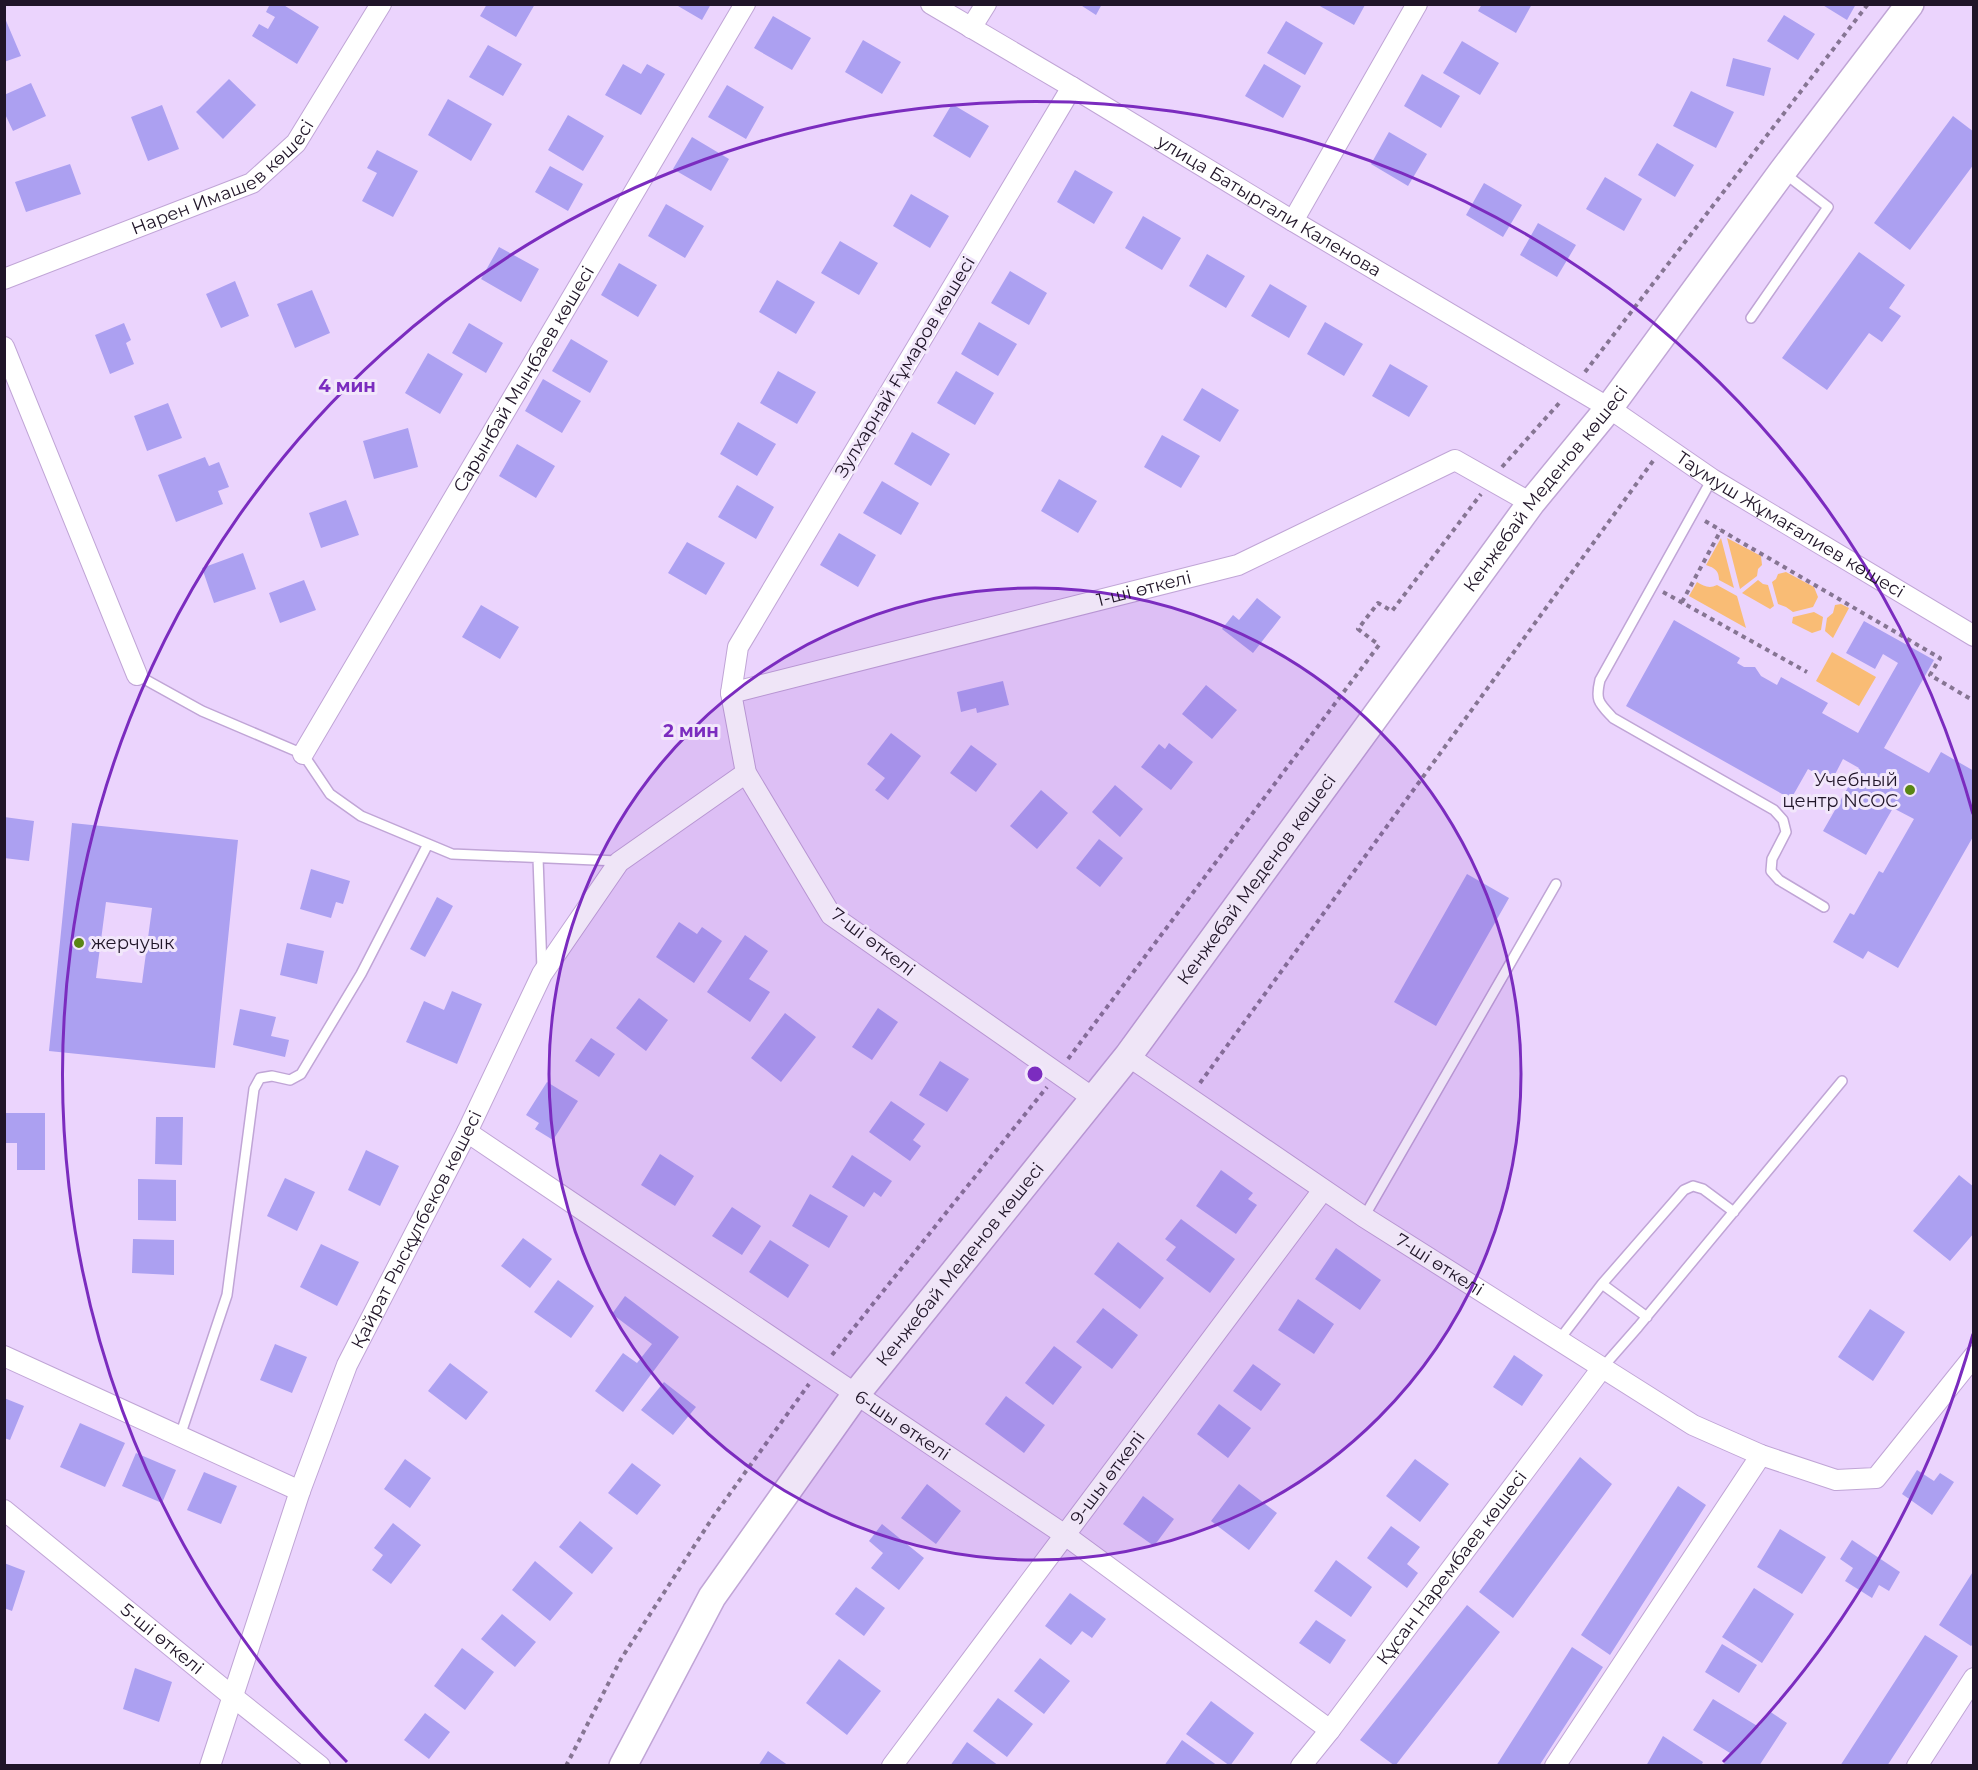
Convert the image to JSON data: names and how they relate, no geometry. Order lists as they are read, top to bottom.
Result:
{
  "streets": {
    "street": [
      "Нарен Имашев көшесi",
      "улица Батыргали Каленова",
      "Зулхарнай Ғұмаров көшесі",
      "Сарынбай Мыңбаев көшесі",
      "Кенжебай Меденов көшесі",
      "Таумуш Жұмағалиев көшесі",
      "1-ші өткелі",
      "7-ші өткелі",
      "Қайрат Рысқұлбеков көшесі",
      "6-шы өткелі",
      "9-шы өткелі",
      "Құсан Нарембаев көшесі",
      "5-ші өткелі"
    ]
  },
  "crossings": [
    ["улица Батыргали Каленова", "Зулхарнай Ғұмаров көшесі"],
    ["улица Батыргали Каленова", "Кенжебай Меденов көшесі"],
    ["улица Батыргали Каленова", "Таумуш Жұмағалиев көшесі"],
    ["Зулхарнай Ғұмаров көшесі", "7-ші өткелі"],
    ["Кенжебай Меденов көшесі", "Таумуш Жұмағалиев көшесі"],
    ["Кенжебай Меденов көшесі", "1-ші өткелі"],
    ["Кенжебай Меденов көшесі", "7-ші өткелі"],
    ["Кенжебай Меденов көшесі", "6-шы өткелі"],
    ["1-ші өткелі", "7-ші өткелі"],
    ["7-ші өткелі", "Қайрат Рысқұлбеков көшесі"],
    ["7-ші өткелі", "9-шы өткелі"],
    ["7-ші өткелі", "Құсан Нарембаев көшесі"],
    ["Қайрат Рысқұлбеков көшесі", "6-шы өткелі"],
    ["Қайрат Рысқұлбеков көшесі", "5-ші өткелі"],
    ["6-шы өткелі", "9-шы өткелі"],
    ["6-шы өткелі", "Құсан Нарембаев көшесі"]
  ],
  "places": ["Учебный центр NCOC", "жерчуык"],
  "rings": ["4 мин", "2 мин"]
}
